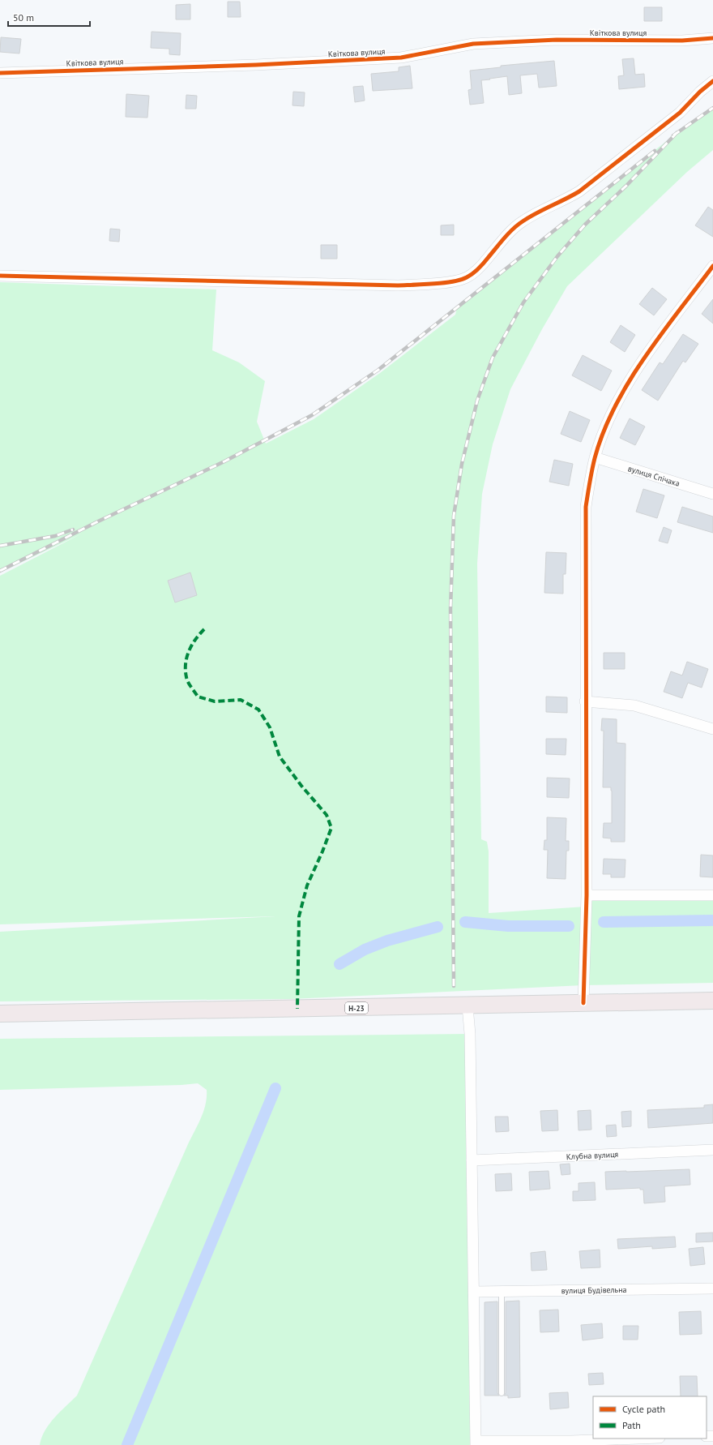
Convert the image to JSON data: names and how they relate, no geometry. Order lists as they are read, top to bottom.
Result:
{
  "streets": {
    "main road": ["Н-23"],
    "street": [
      "Квіткова вулиця",
      "вулиця Спічака",
      "Клубна вулиця",
      "вулиця Будівельна"
    ]
  },
  "legend": ["Cycle path", "Path"],
  "scale_bar": "50 m"
}
